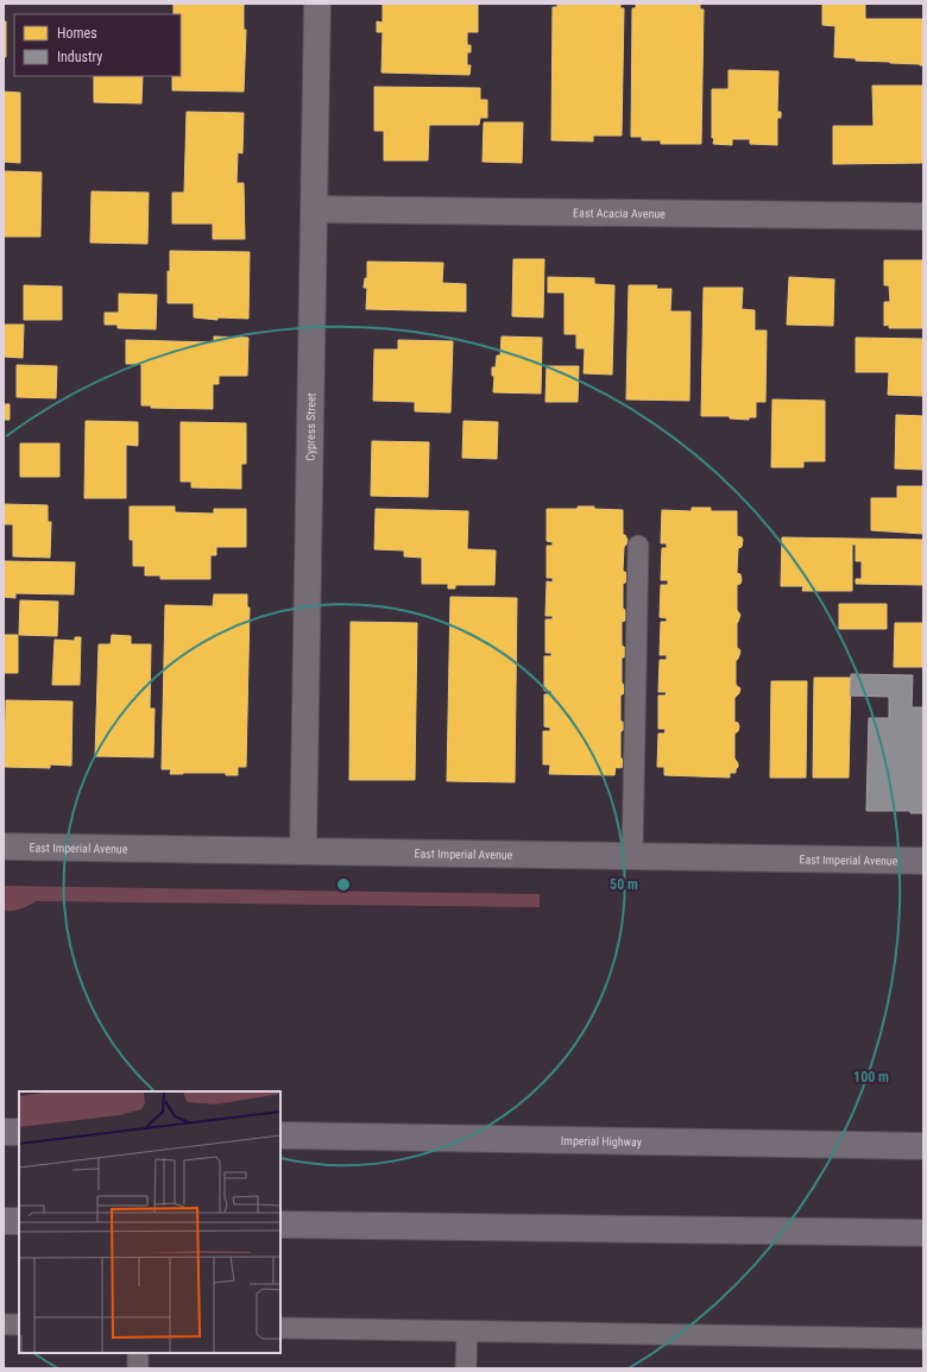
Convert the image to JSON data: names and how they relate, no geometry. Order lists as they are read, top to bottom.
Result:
{
  "streets": {
    "main road": ["Imperial Highway"],
    "street": ["East Acacia Avenue", "Cypress Street", "East Imperial Avenue"]
  },
  "crossings": [
    ["East Acacia Avenue", "Cypress Street"],
    ["Cypress Street", "East Imperial Avenue"]
  ],
  "legend": ["Homes", "Industry"],
  "rings": ["50 m", "100 m"]
}
